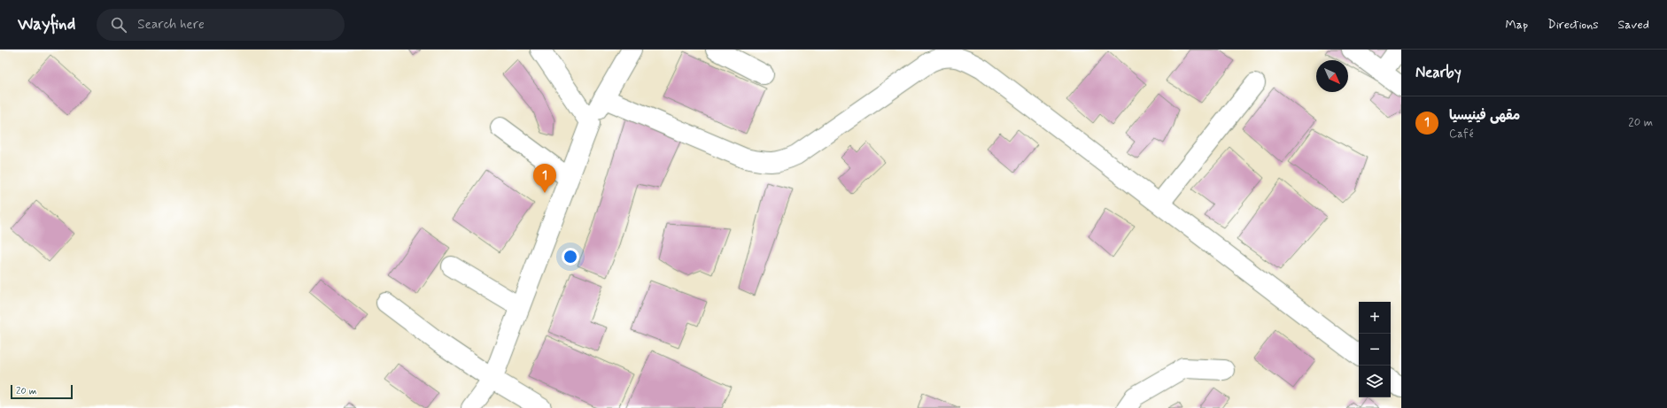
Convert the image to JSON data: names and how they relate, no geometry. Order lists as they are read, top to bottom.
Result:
{
  "scale_bar": "20 m",
  "north": "bottom right",
  "page": {
    "header": "Wayfind",
    "search": "Search here",
    "nav": ["Map", "Directions", "Saved"],
    "heading": "Nearby",
    "list": [
      {
        "mark": "1",
        "name": "مقهى فينيسيا",
        "note": "Café",
        "value": "20 m"
      }
    ],
    "pins": "1",
    "map_buttons": ["+", "−"],
    "scale": "20 m"
  }
}
